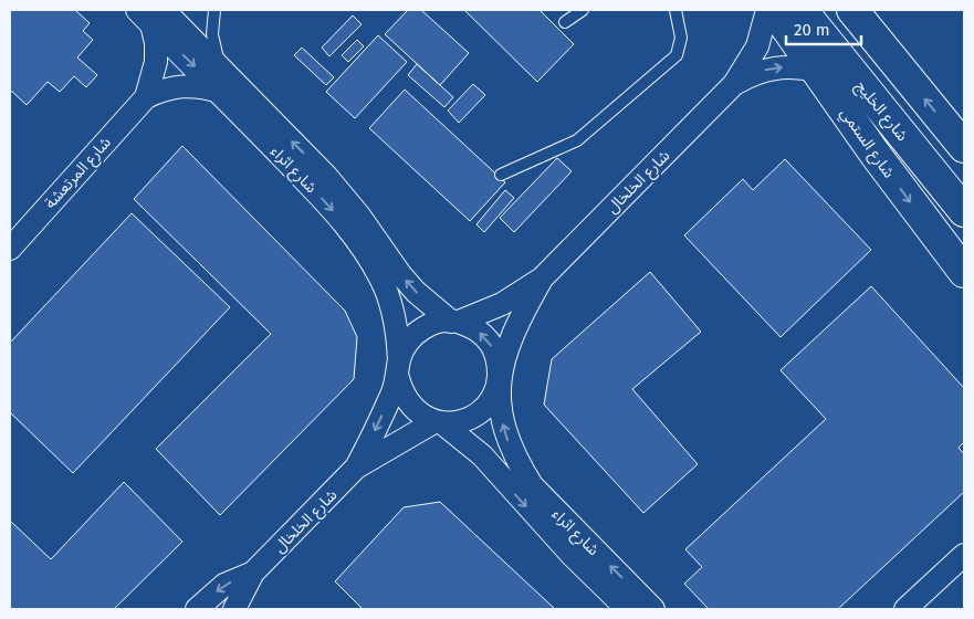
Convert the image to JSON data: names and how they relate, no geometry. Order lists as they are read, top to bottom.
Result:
{
  "streets": {
    "main road": ["شارع الخليج", "شارع الستمي"],
    "street": ["شارع اثراء", "شارع المرتعشة", "شارع الخلخال"]
  },
  "crossings": [
    ["شارع الستمي", "شارع الخلخال"],
    ["شارع اثراء", "شارع المرتعشة"],
    ["شارع اثراء", "شارع الخلخال"]
  ],
  "scale_bar": "20 m"
}
